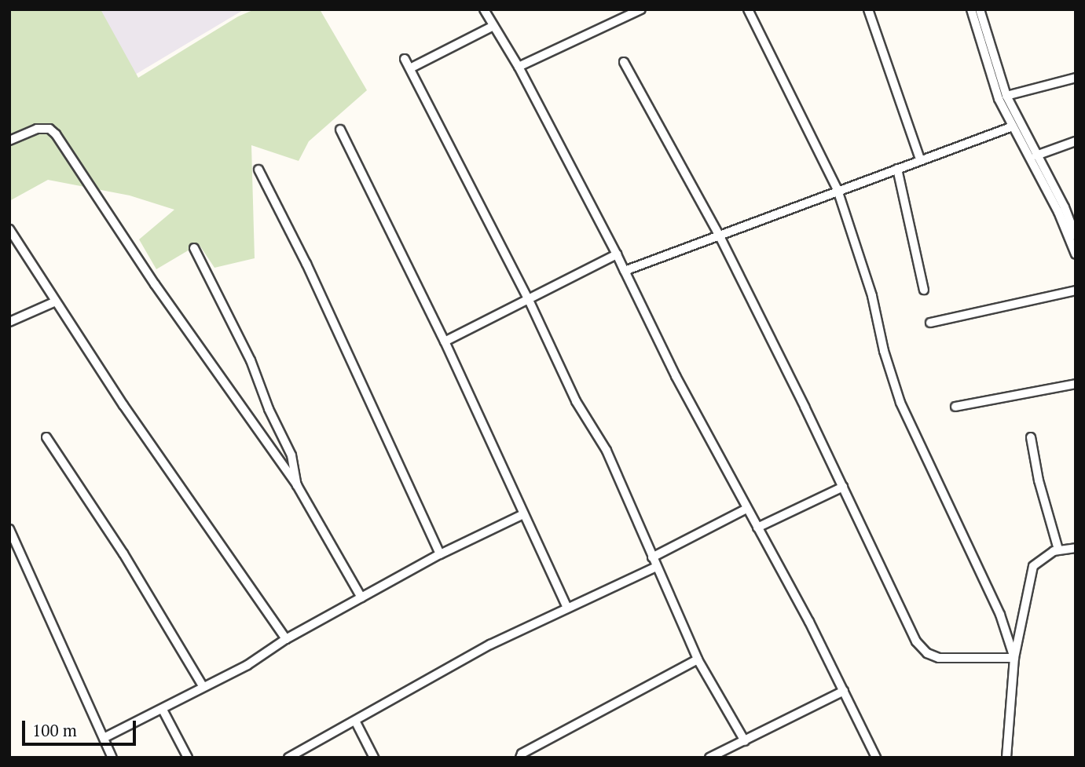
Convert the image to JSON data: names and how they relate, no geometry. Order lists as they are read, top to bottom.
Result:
{
  "scale_bar": "100 m"
}
